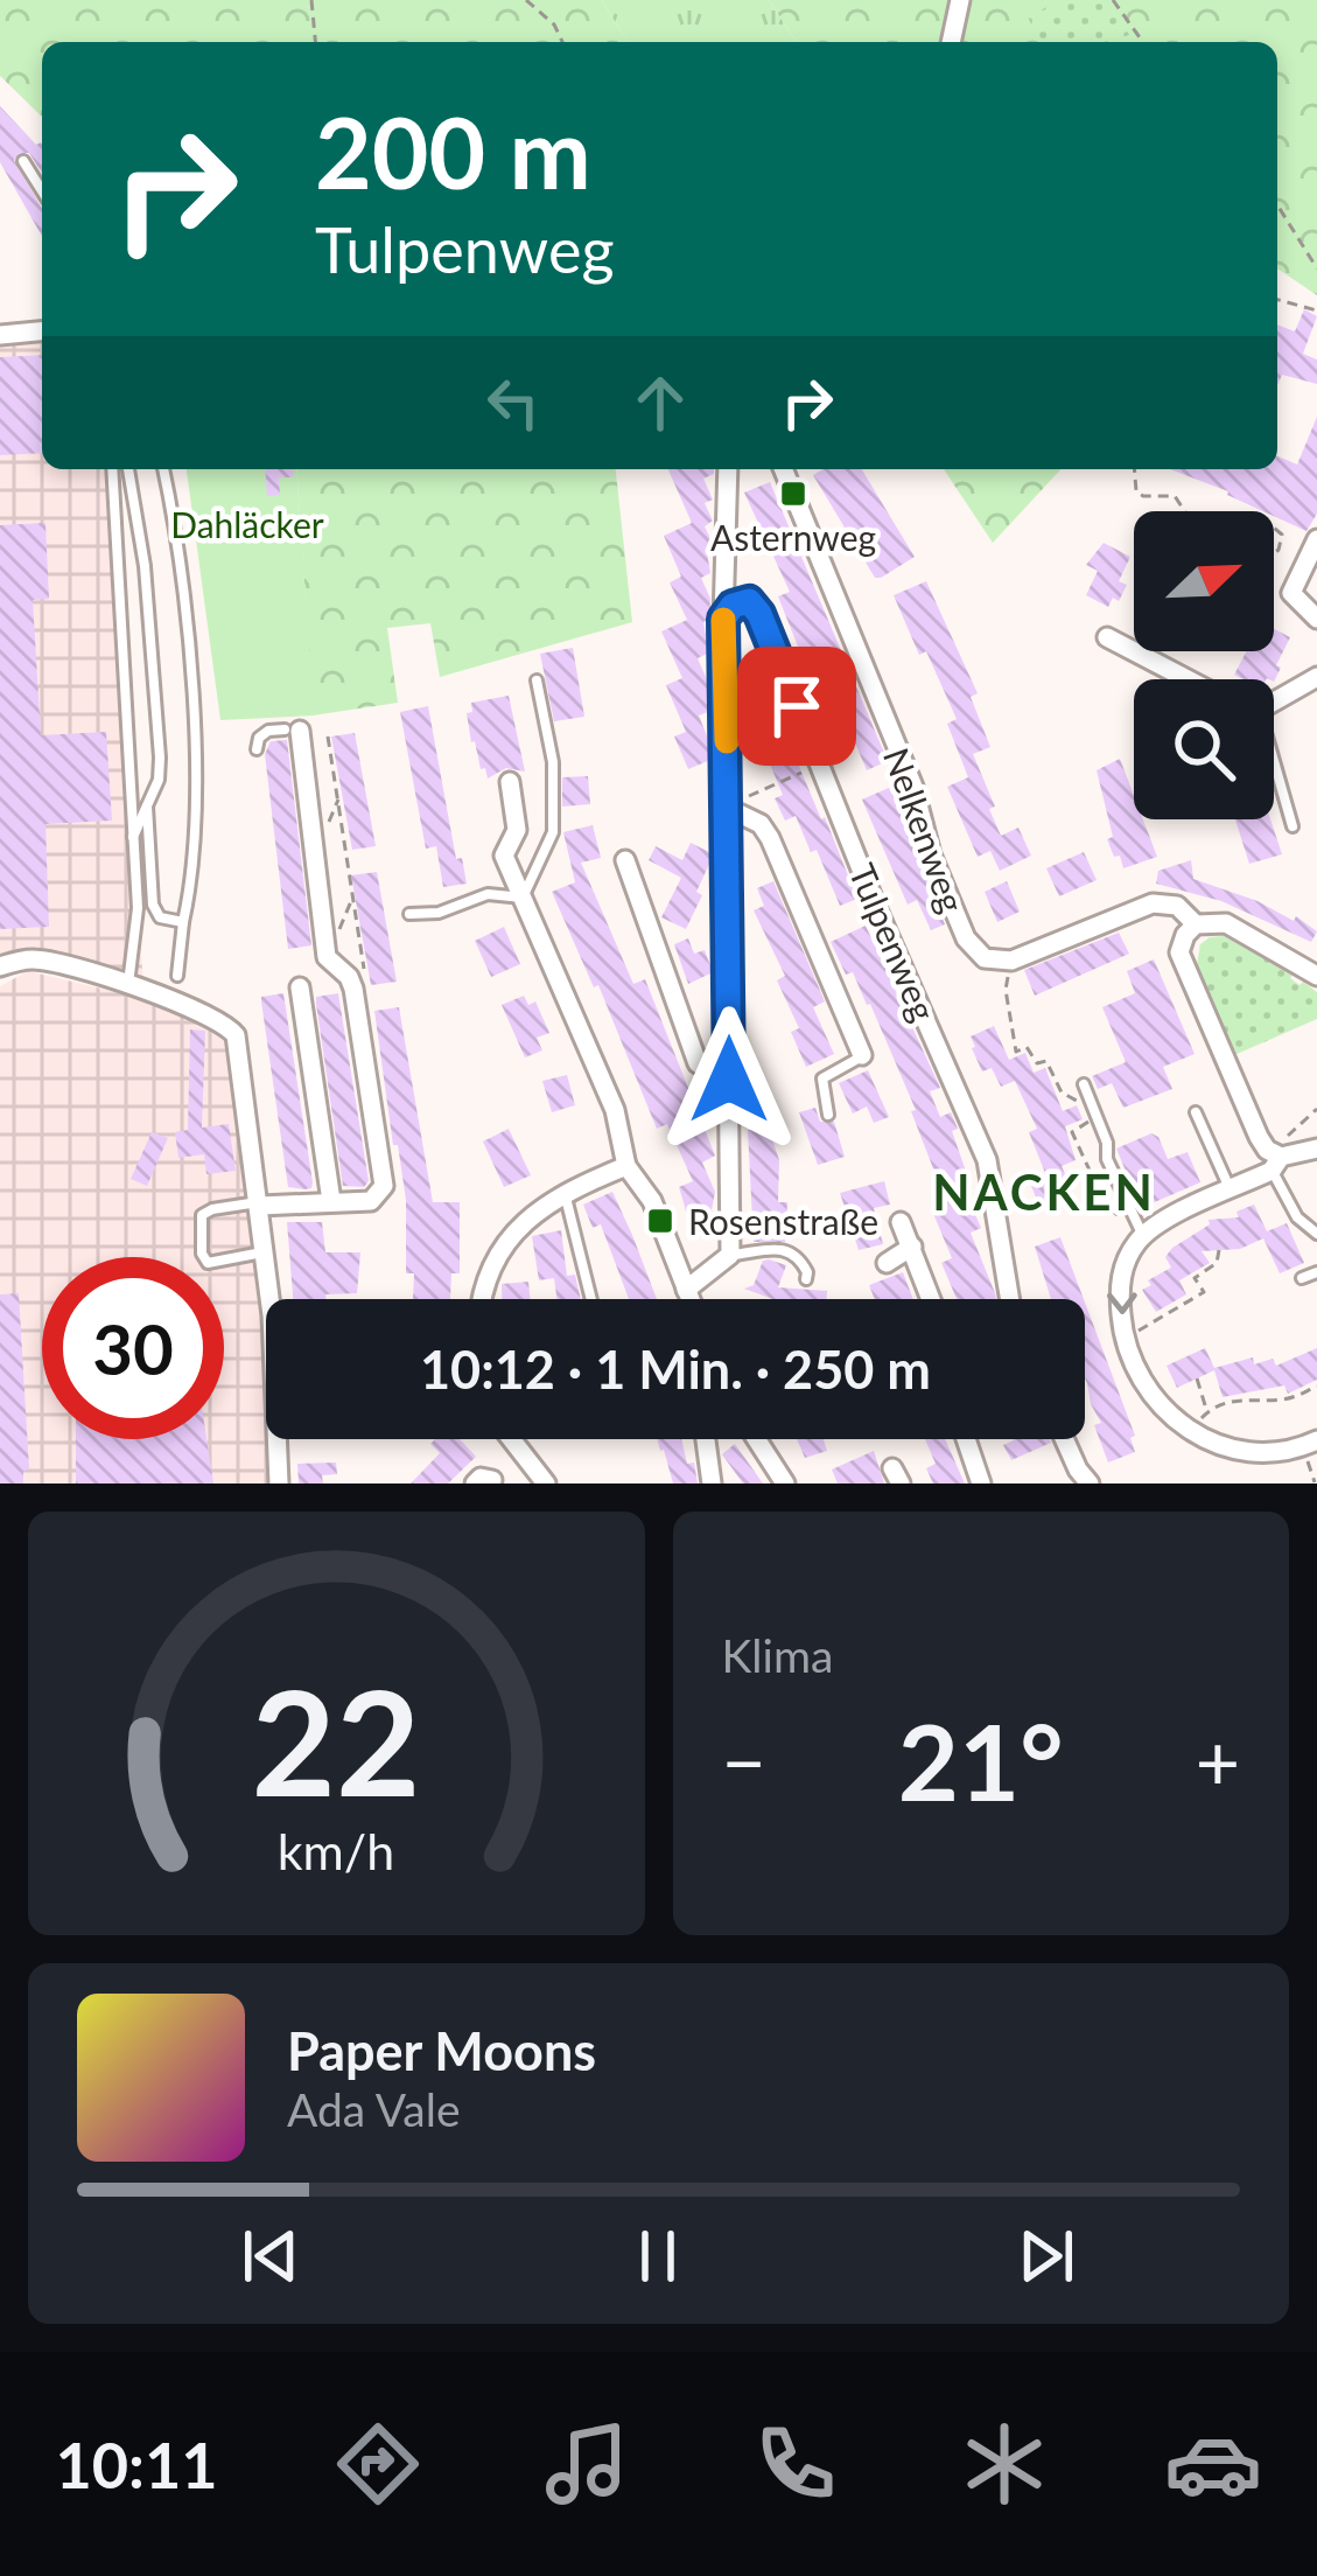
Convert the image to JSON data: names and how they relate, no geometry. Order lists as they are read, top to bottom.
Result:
{
  "streets": {
    "street": ["Nelkenweg", "Tulpenweg"]
  },
  "districts": ["NACKEN"],
  "parks": ["Dahläcker"],
  "places": {
    "transit": ["Asternweg", "Rosenstraße"]
  },
  "north": "top right",
  "page": {
    "turn": ["200 m", "Tulpenweg"],
    "limit": "30",
    "trip": "10:12 · 1 Min. · 250 m",
    "tile": "Klima",
    "heat": ["−", "21°", "+"],
    "song": ["Paper Moons", "Ada Vale"],
    "tabs": "10:11",
    "gauge": ["22", "km/h"]
  }
}
